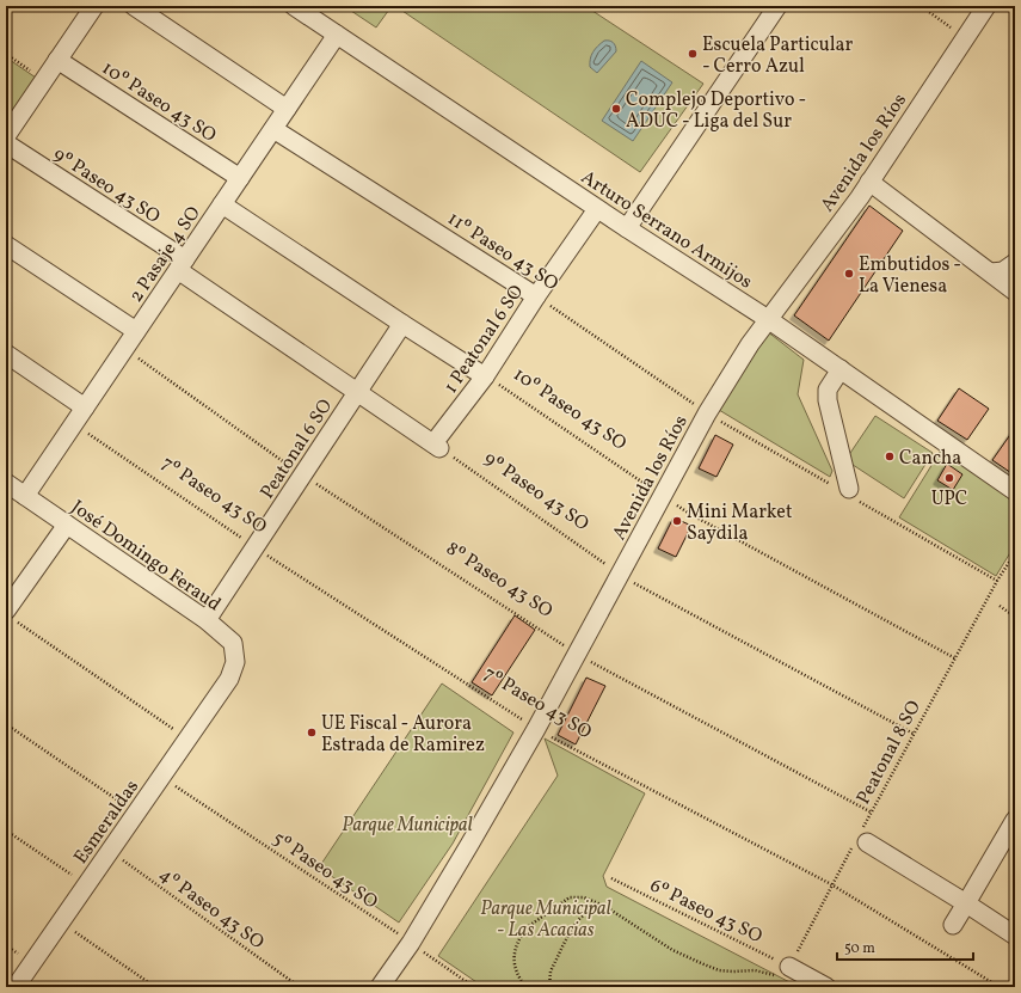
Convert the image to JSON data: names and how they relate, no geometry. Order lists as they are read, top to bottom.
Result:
{
  "streets": {
    "street": [
      "10º Paseo 43 SO",
      "Avenida los Ríos",
      "9º Paseo 43 SO",
      "Arturo Serrano Armijos",
      "11º Paseo 43 SO",
      "2 Pasaje 4 SO",
      "1 Peatonal 6 SO",
      "Peatonal 6 SO",
      "José Domingo Feraud",
      "Esmeraldas"
    ],
    "path": [
      "7º Paseo 43 SO",
      "8º Paseo 43 SO",
      "Peatonal 8 SO",
      "5º Paseo 43 SO",
      "4º Paseo 43 SO",
      "6º Paseo 43 SO"
    ]
  },
  "crossings": [
    ["10º Paseo 43 SO", "Avenida los Ríos"],
    ["10º Paseo 43 SO", "2 Pasaje 4 SO"],
    ["10º Paseo 43 SO", "1 Peatonal 6 SO"],
    ["10º Paseo 43 SO", "Peatonal 6 SO"],
    ["10º Paseo 43 SO", "Peatonal 8 SO"],
    ["Avenida los Ríos", "9º Paseo 43 SO"],
    ["Avenida los Ríos", "Arturo Serrano Armijos"],
    ["Avenida los Ríos", "11º Paseo 43 SO"],
    ["Avenida los Ríos", "7º Paseo 43 SO"],
    ["Avenida los Ríos", "8º Paseo 43 SO"],
    ["Avenida los Ríos", "5º Paseo 43 SO"],
    ["9º Paseo 43 SO", "2 Pasaje 4 SO"],
    ["9º Paseo 43 SO", "1 Peatonal 6 SO"],
    ["9º Paseo 43 SO", "Peatonal 6 SO"],
    ["9º Paseo 43 SO", "Peatonal 8 SO"],
    ["Arturo Serrano Armijos", "2 Pasaje 4 SO"],
    ["Arturo Serrano Armijos", "1 Peatonal 6 SO"],
    ["11º Paseo 43 SO", "2 Pasaje 4 SO"],
    ["11º Paseo 43 SO", "1 Peatonal 6 SO"],
    ["2 Pasaje 4 SO", "7º Paseo 43 SO"],
    ["2 Pasaje 4 SO", "José Domingo Feraud"],
    ["2 Pasaje 4 SO", "8º Paseo 43 SO"],
    ["Peatonal 6 SO", "7º Paseo 43 SO"],
    ["Peatonal 6 SO", "José Domingo Feraud"],
    ["Peatonal 6 SO", "8º Paseo 43 SO"],
    ["7º Paseo 43 SO", "Peatonal 8 SO"],
    ["José Domingo Feraud", "Esmeraldas"],
    ["8º Paseo 43 SO", "Peatonal 8 SO"],
    ["Peatonal 8 SO", "6º Paseo 43 SO"],
    ["Esmeraldas", "5º Paseo 43 SO"],
    ["Esmeraldas", "4º Paseo 43 SO"]
  ],
  "parks": ["Parque Municipal", "Parque Municipal - Las Acacias"],
  "places": [
    "Escuela Particular - Cerro Azul",
    "Complejo Deportivo - ADUC - Liga del Sur",
    "Embutidos - La Vienesa",
    "Cancha",
    "UPC",
    "Mini Market Saydila",
    "UE Fiscal - Aurora Estrada de Ramirez"
  ],
  "scale_bar": "50 m"
}
